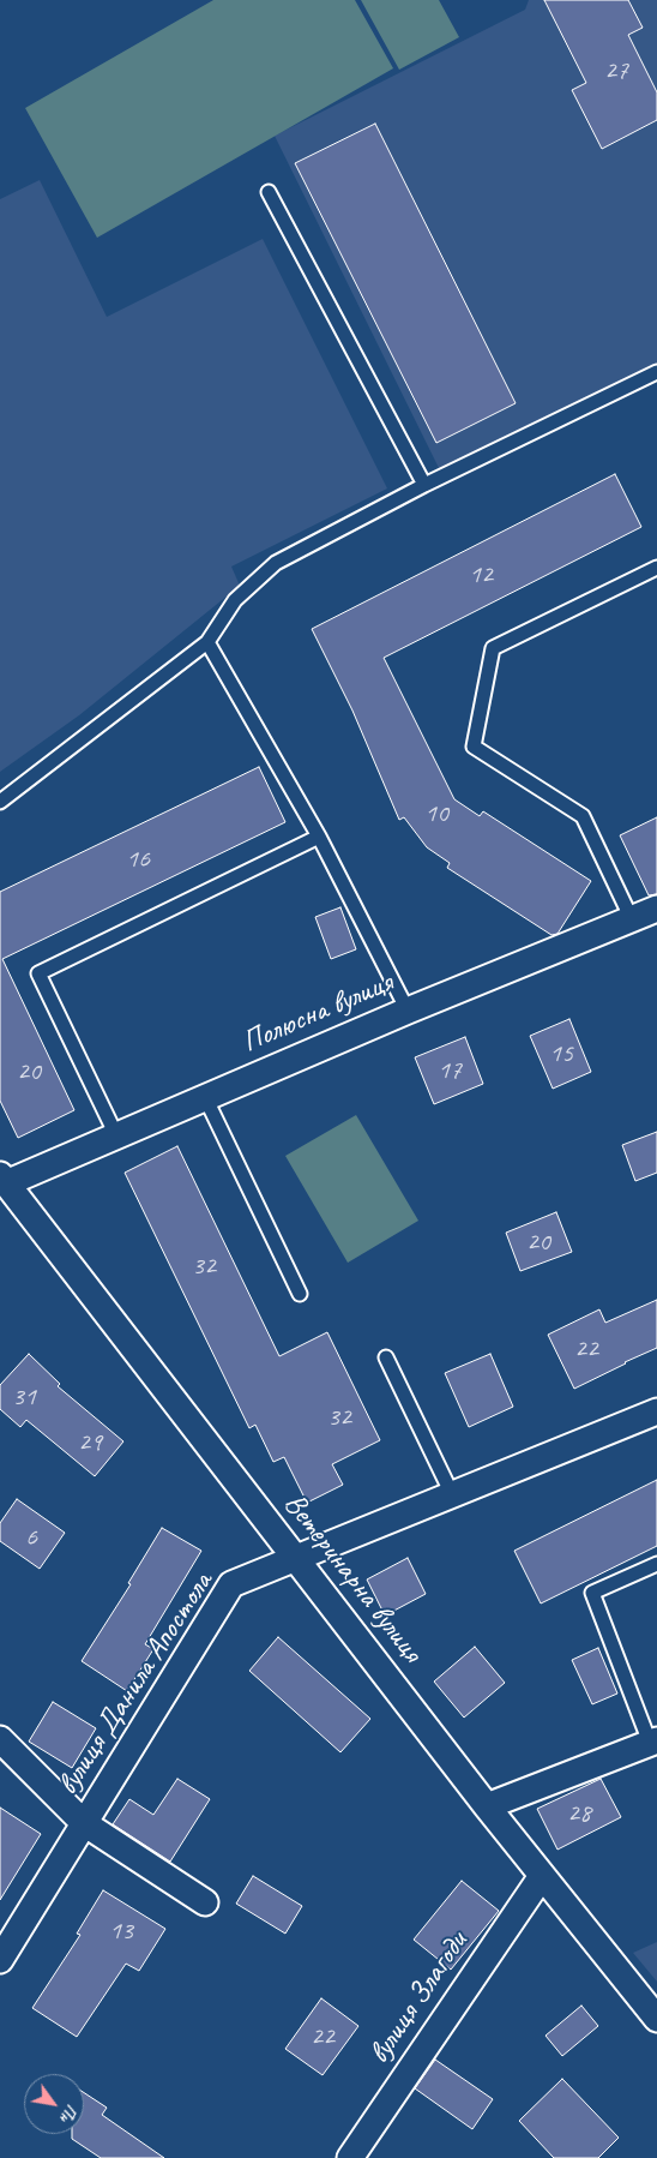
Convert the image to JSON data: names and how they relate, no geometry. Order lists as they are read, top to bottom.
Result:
{
  "streets": {
    "street": [
      "Полюсна вулиця",
      "Ветеринарна вулиця",
      "вулиця Данила Апостола",
      "вулиця Злагоди"
    ]
  },
  "crossings": [
    ["Полюсна вулиця", "Ветеринарна вулиця"],
    ["Ветеринарна вулиця", "вулиця Данила Апостола"],
    ["Ветеринарна вулиця", "вулиця Злагоди"]
  ],
  "house_numbers": [
    "27",
    "12",
    "10",
    "16",
    "15",
    "17",
    "20",
    "20",
    "32",
    "22",
    "31",
    "32",
    "29",
    "6",
    "28",
    "13",
    "22"
  ],
  "north": "bottom right"
}
